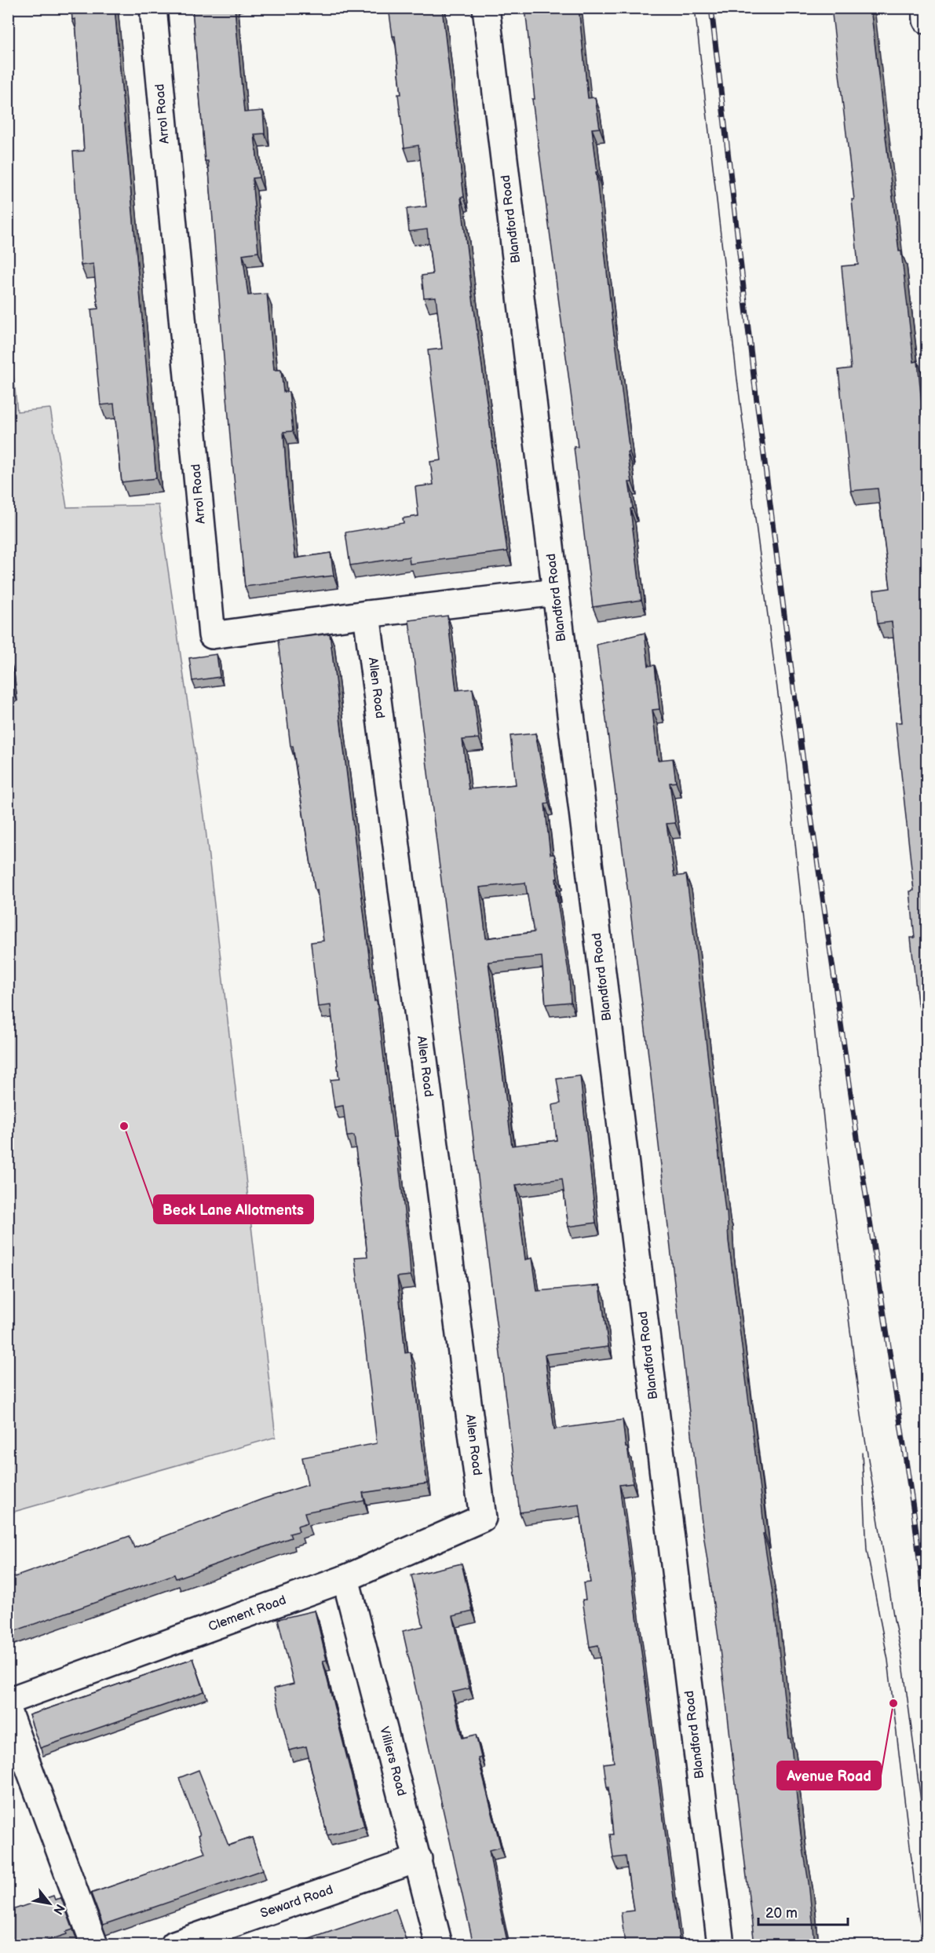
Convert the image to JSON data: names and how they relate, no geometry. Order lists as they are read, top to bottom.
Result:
{
  "streets": {
    "street": [
      "Arrol Road",
      "Blandford Road",
      "Allen Road",
      "Clement Road",
      "Villiers Road",
      "Seward Road"
    ]
  },
  "crossings": [
    ["Arrol Road", "Blandford Road"],
    ["Arrol Road", "Allen Road"],
    ["Allen Road", "Clement Road"],
    ["Clement Road", "Villiers Road"],
    ["Villiers Road", "Seward Road"]
  ],
  "places": ["Beck Lane Allotments", "Avenue Road"],
  "scale_bar": "20 m",
  "north": "bottom right"
}
